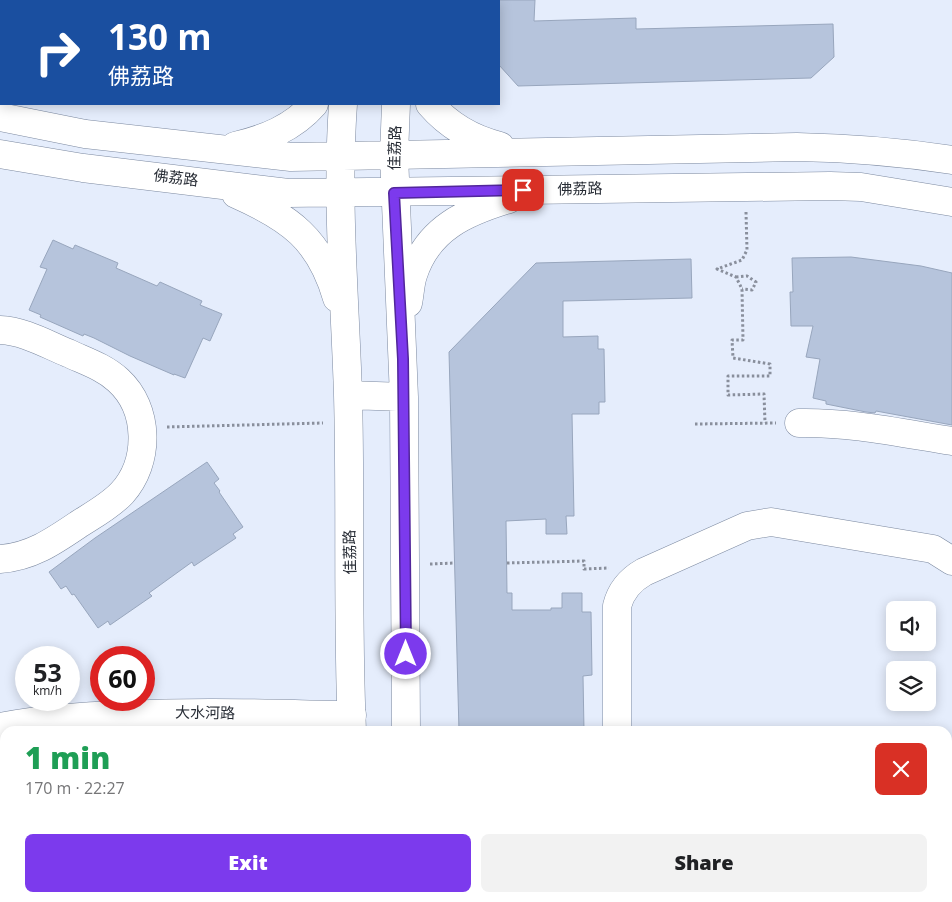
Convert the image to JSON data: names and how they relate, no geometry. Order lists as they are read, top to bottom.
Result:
{
  "streets": {
    "main road": ["佳荔路", "佛荔路", "大水河路"]
  },
  "crossings": [
    ["佳荔路", "佛荔路"],
    ["佳荔路", "大水河路"]
  ],
  "page": {
    "turn": ["130 m", "佛荔路"],
    "speed": "53 km/h",
    "limit": "60",
    "heading": ["1 min", "170 m · 22:27"],
    "buttons": ["Exit", "Share"]
  }
}
